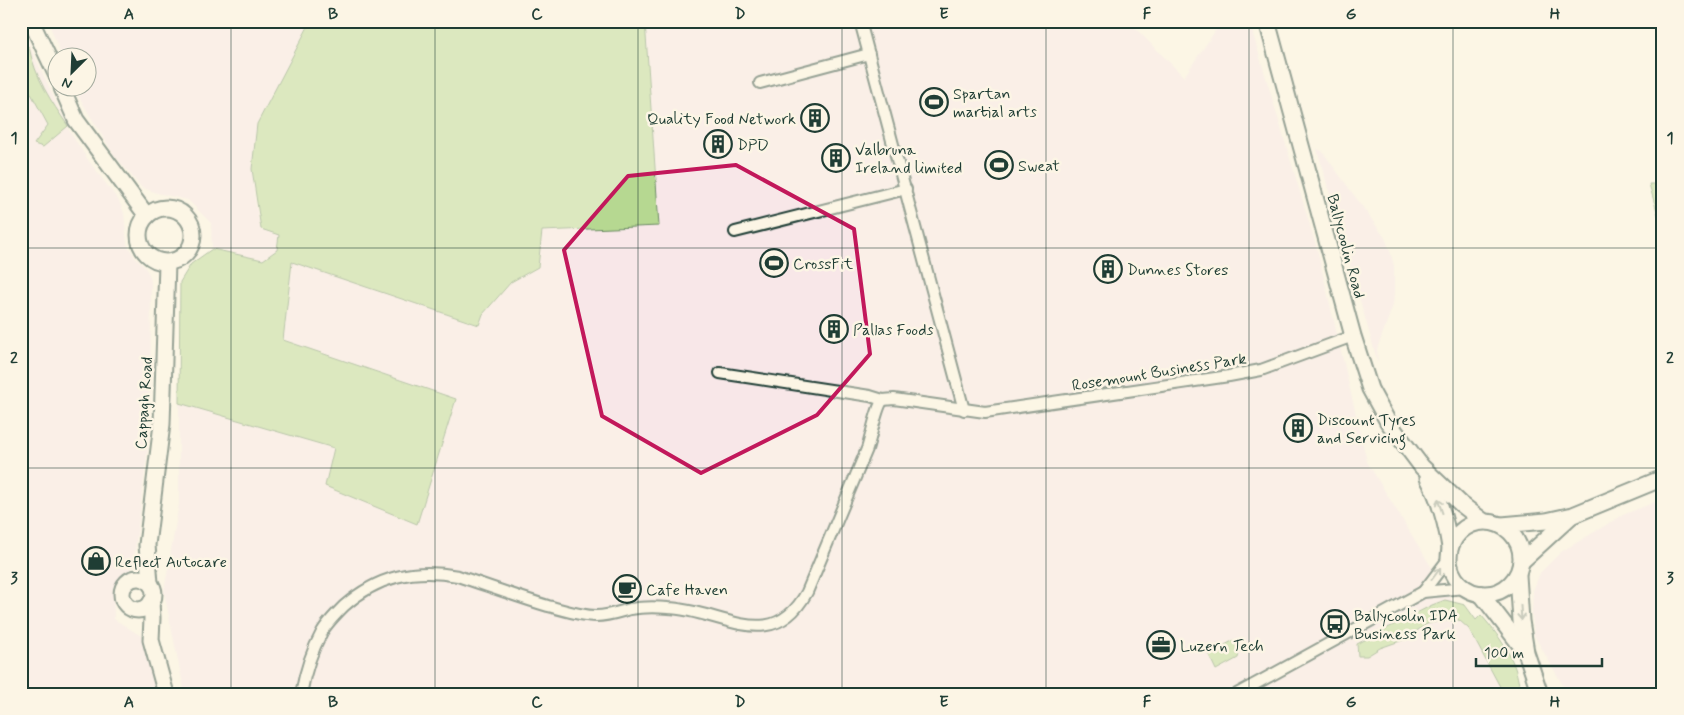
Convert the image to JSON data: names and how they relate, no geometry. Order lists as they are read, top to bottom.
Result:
{
  "streets": {
    "street": ["Ballycoolin Road", "Rosemount Business Park", "Cappagh Road"]
  },
  "crossings": [
    ["Ballycoolin Road", "Rosemount Business Park"]
  ],
  "places": {
    "sports": ["Spartan martial arts", "Sweat", "CrossFit"],
    "building": [
      "Quality Food Network",
      "DPD",
      "Valbruna Ireland limited",
      "Dunnes Stores",
      "Pallas Foods",
      "Discount Tyres and Servicing"
    ],
    "shop": ["Reflect Autocare"],
    "cafe": ["Cafe Haven"],
    "bus stop": ["Ballycoolin IDA Business Park"],
    "office": ["Luzern Tech"]
  },
  "scale_bar": "100 m",
  "north": "bottom left",
  "grid": {
    "columns": [
      "A",
      "B",
      "C",
      "D",
      "E",
      "F",
      "G",
      "H"
    ],
    "rows": ["1", "2", "3"]
  }
}
